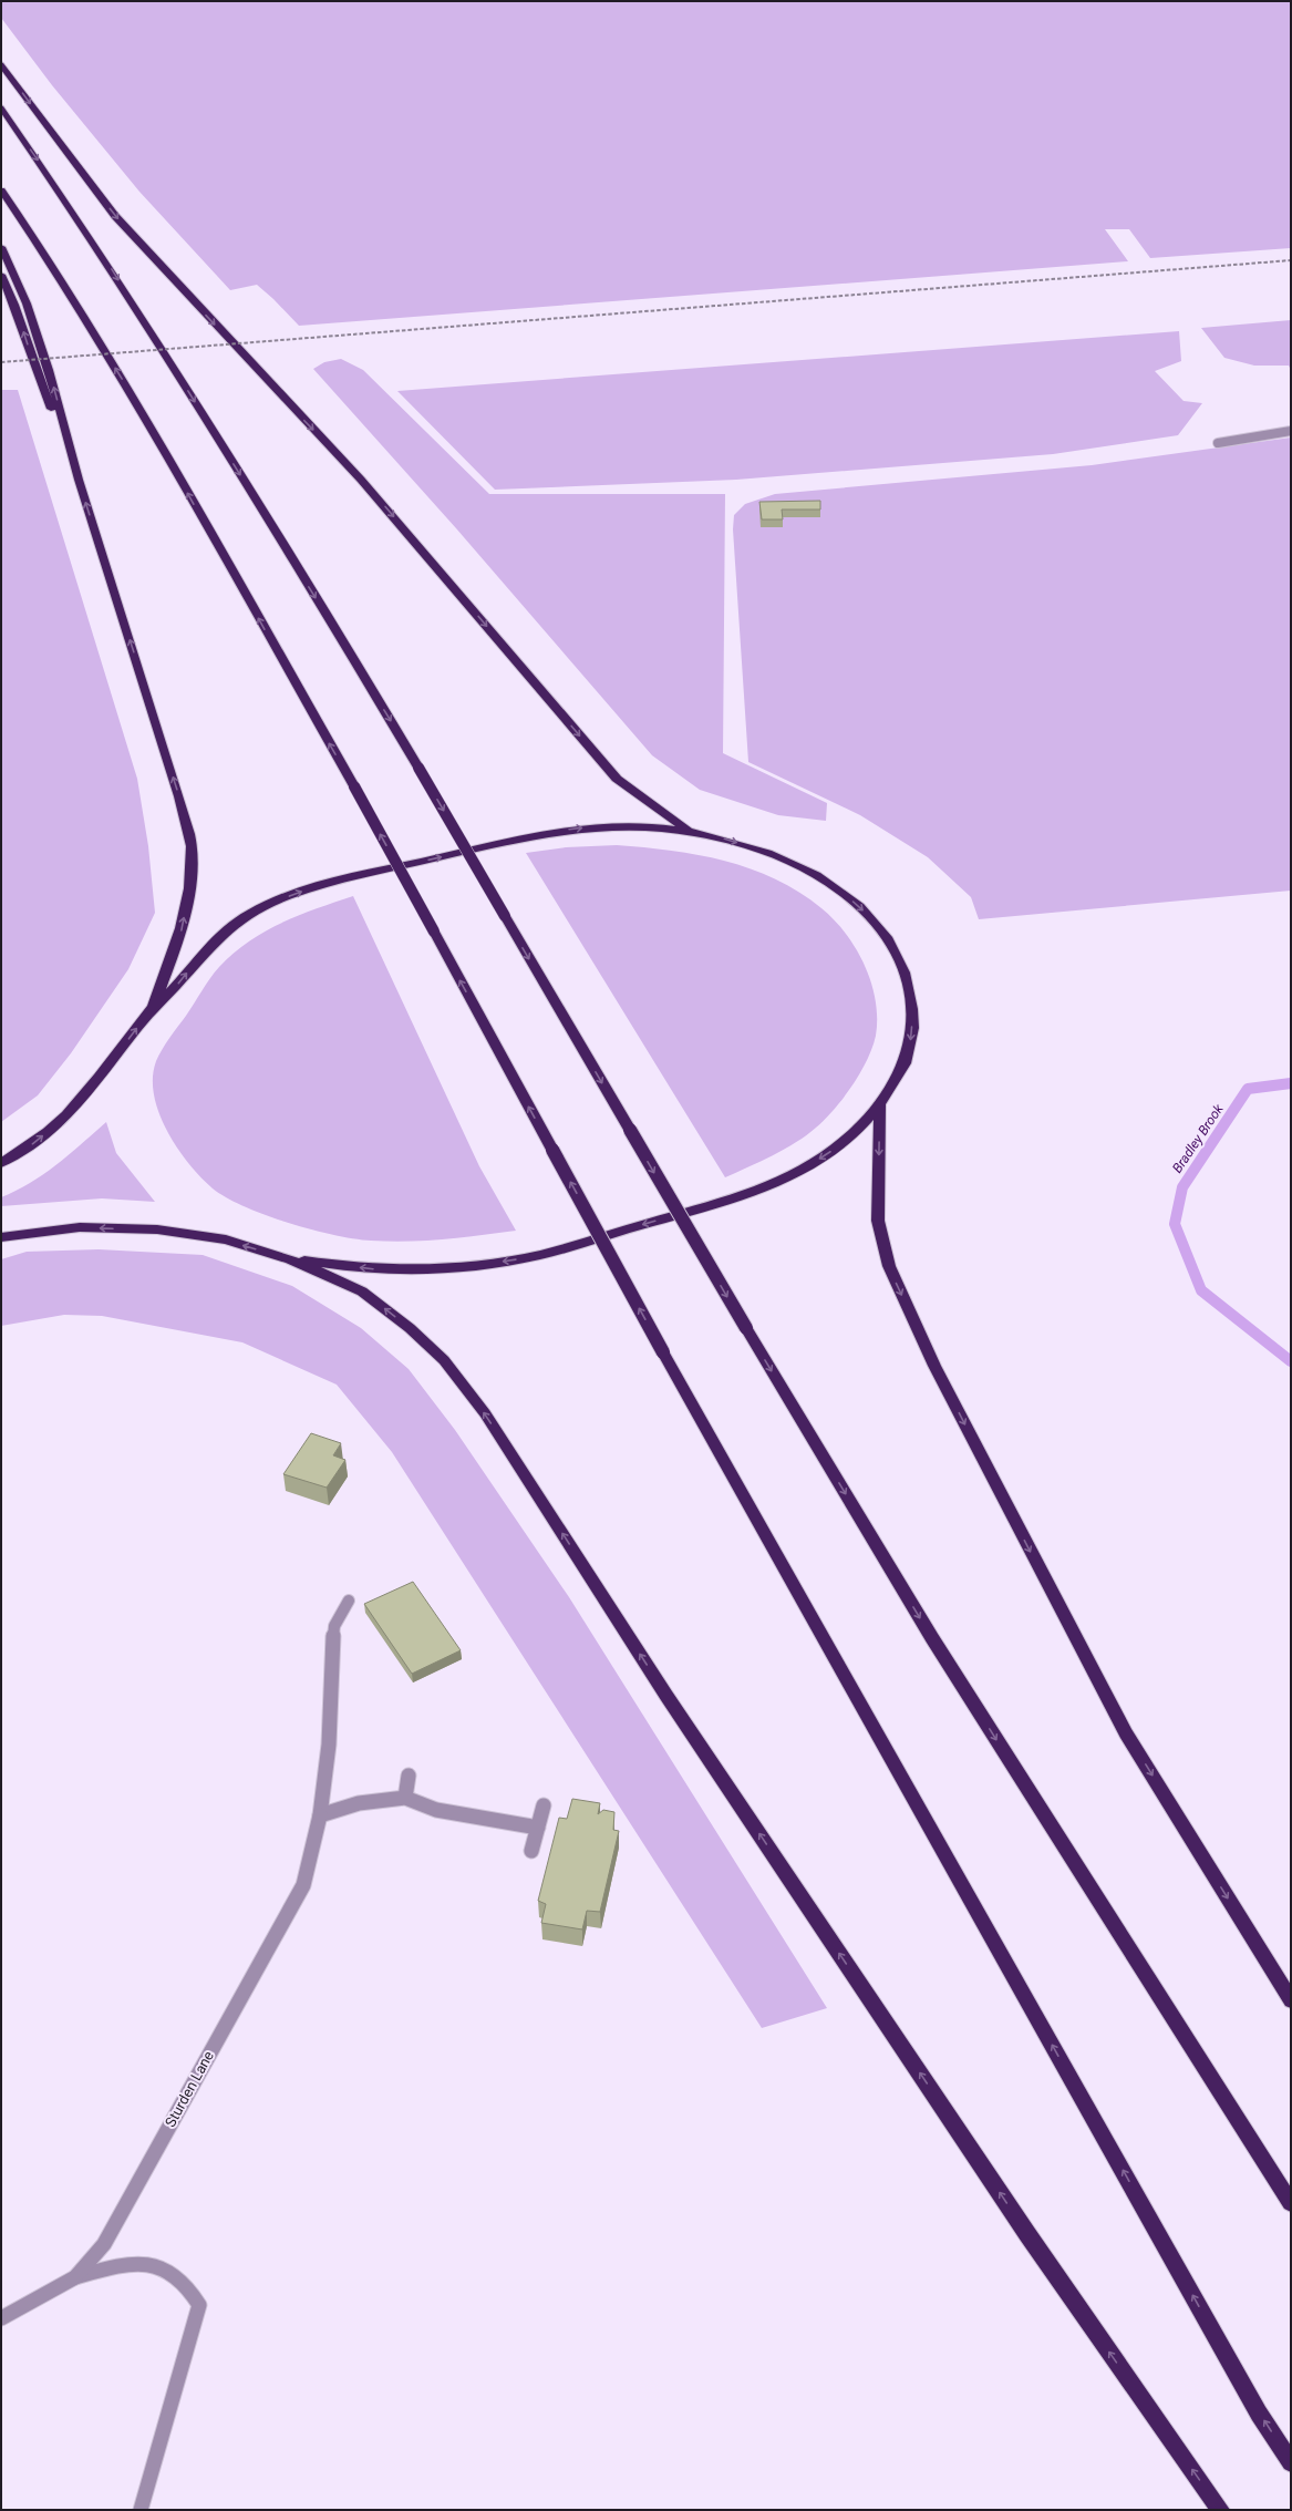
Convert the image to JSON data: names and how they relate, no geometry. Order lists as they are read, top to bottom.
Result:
{
  "streets": {
    "street": ["Sturden Lane"]
  },
  "water": ["Bradley Brook"]
}
